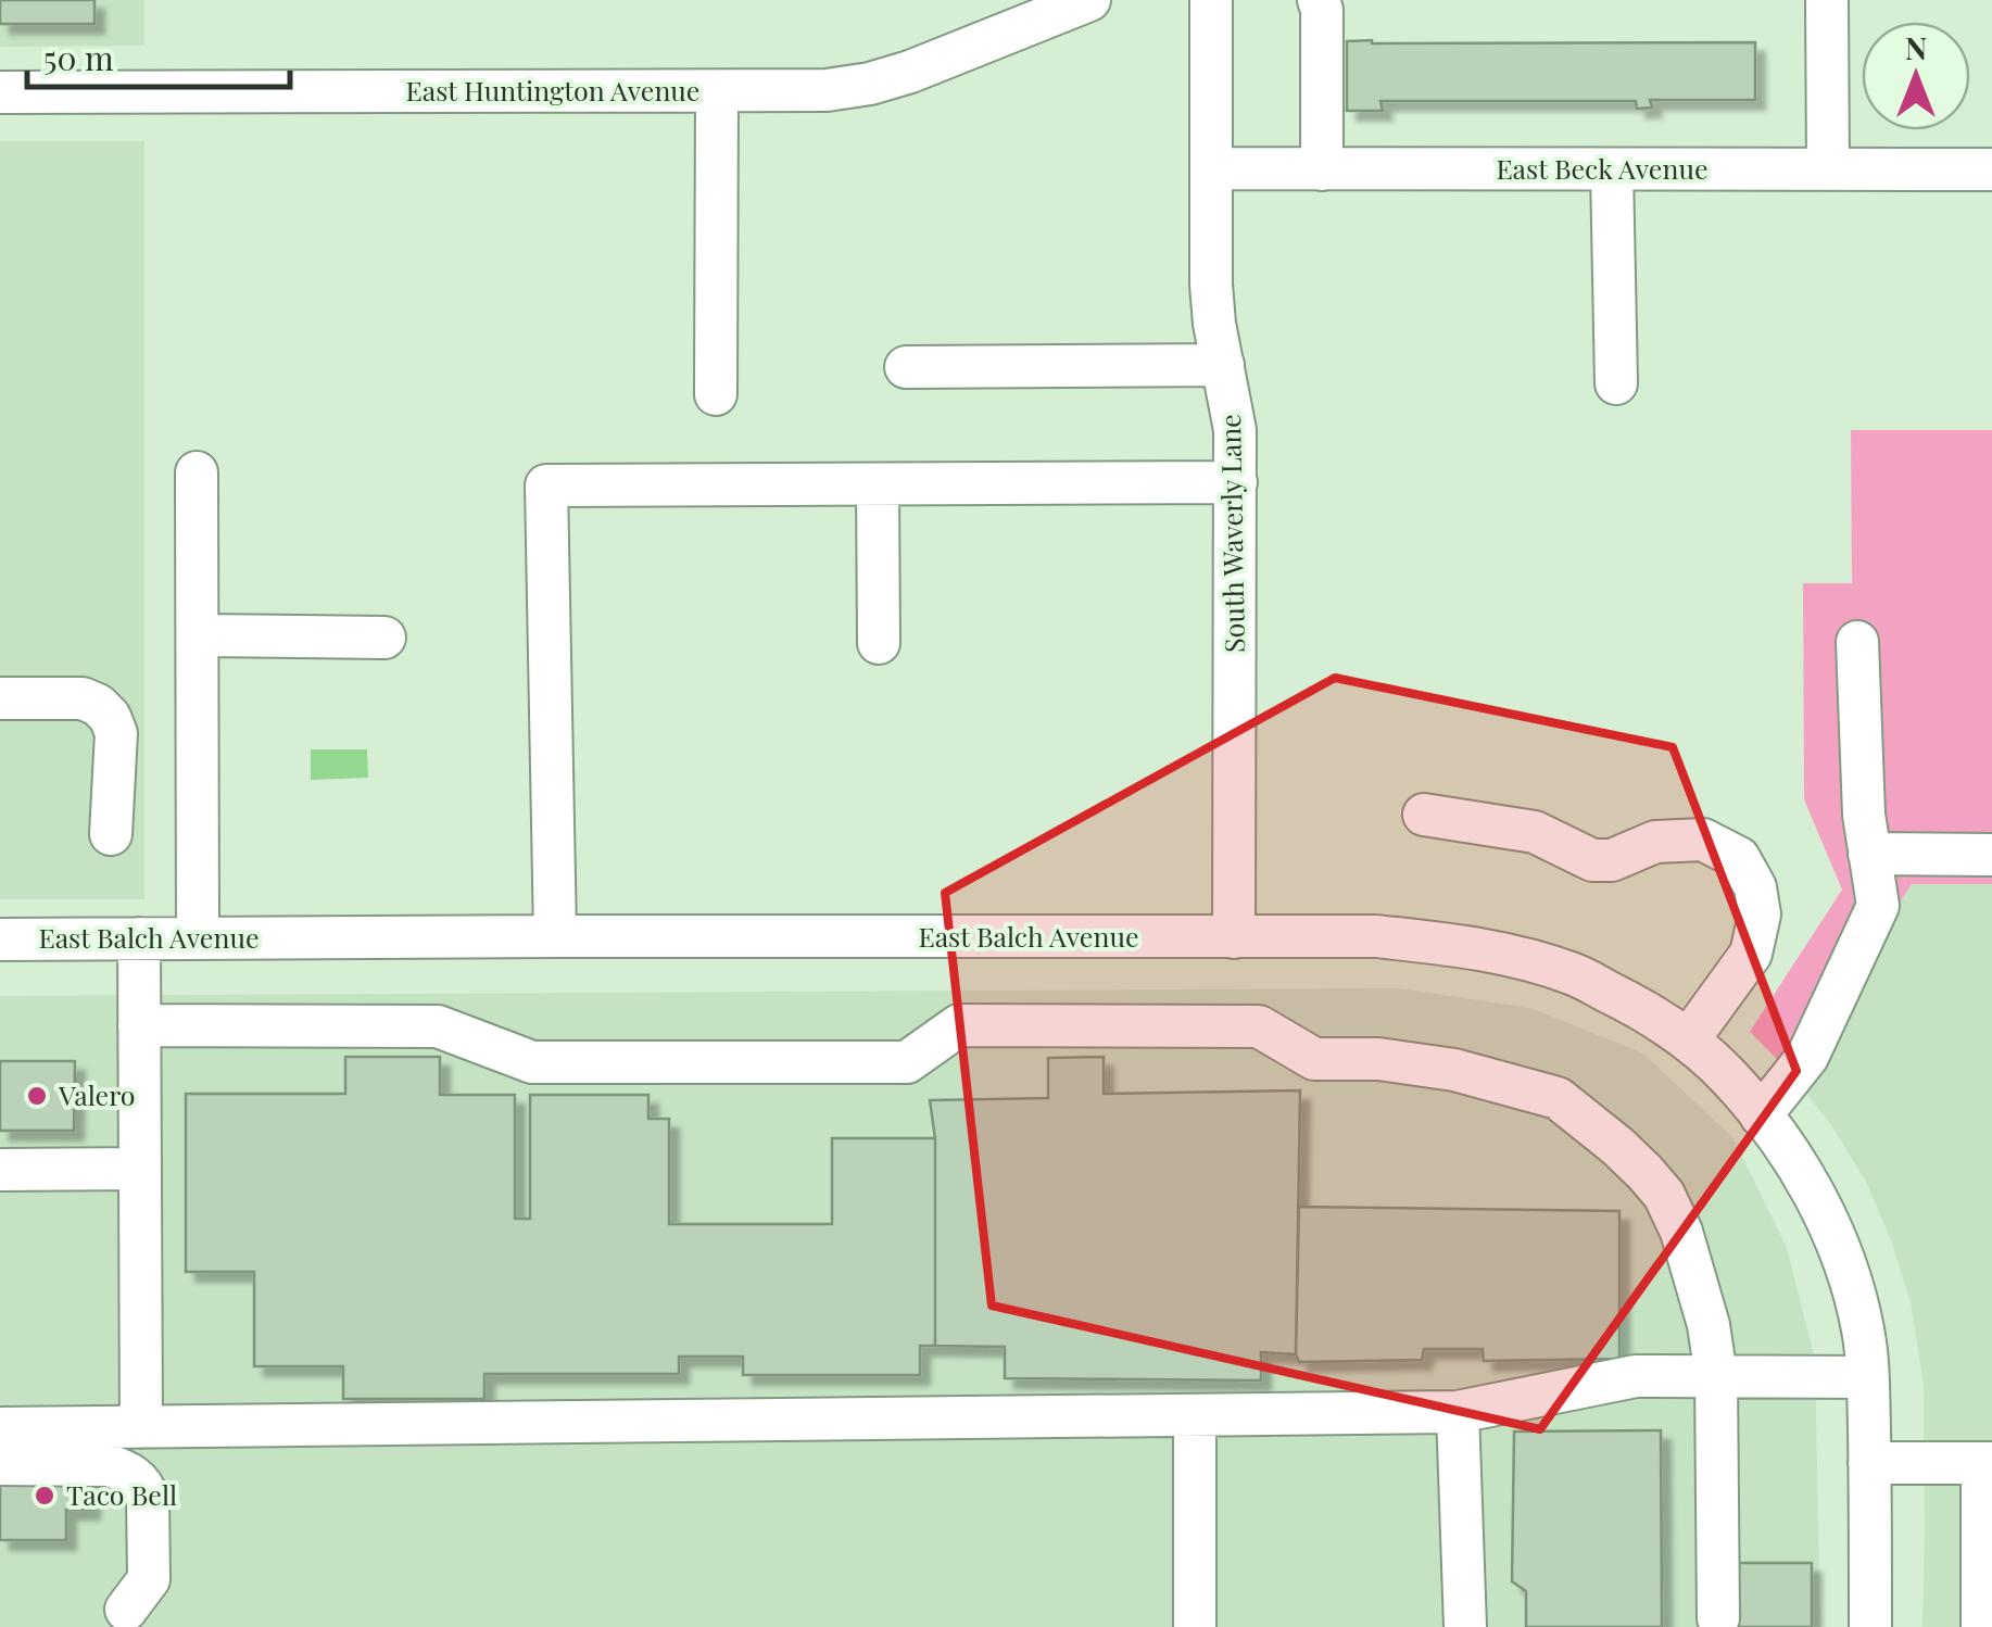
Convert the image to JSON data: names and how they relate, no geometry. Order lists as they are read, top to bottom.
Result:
{
  "streets": {
    "street": [
      "East Huntington Avenue",
      "East Beck Avenue",
      "South Waverly Lane",
      "East Balch Avenue"
    ]
  },
  "crossings": [
    ["East Beck Avenue", "South Waverly Lane"],
    ["South Waverly Lane", "East Balch Avenue"]
  ],
  "places": ["Valero", "Taco Bell"],
  "scale_bar": "50 m",
  "north": "top"
}
